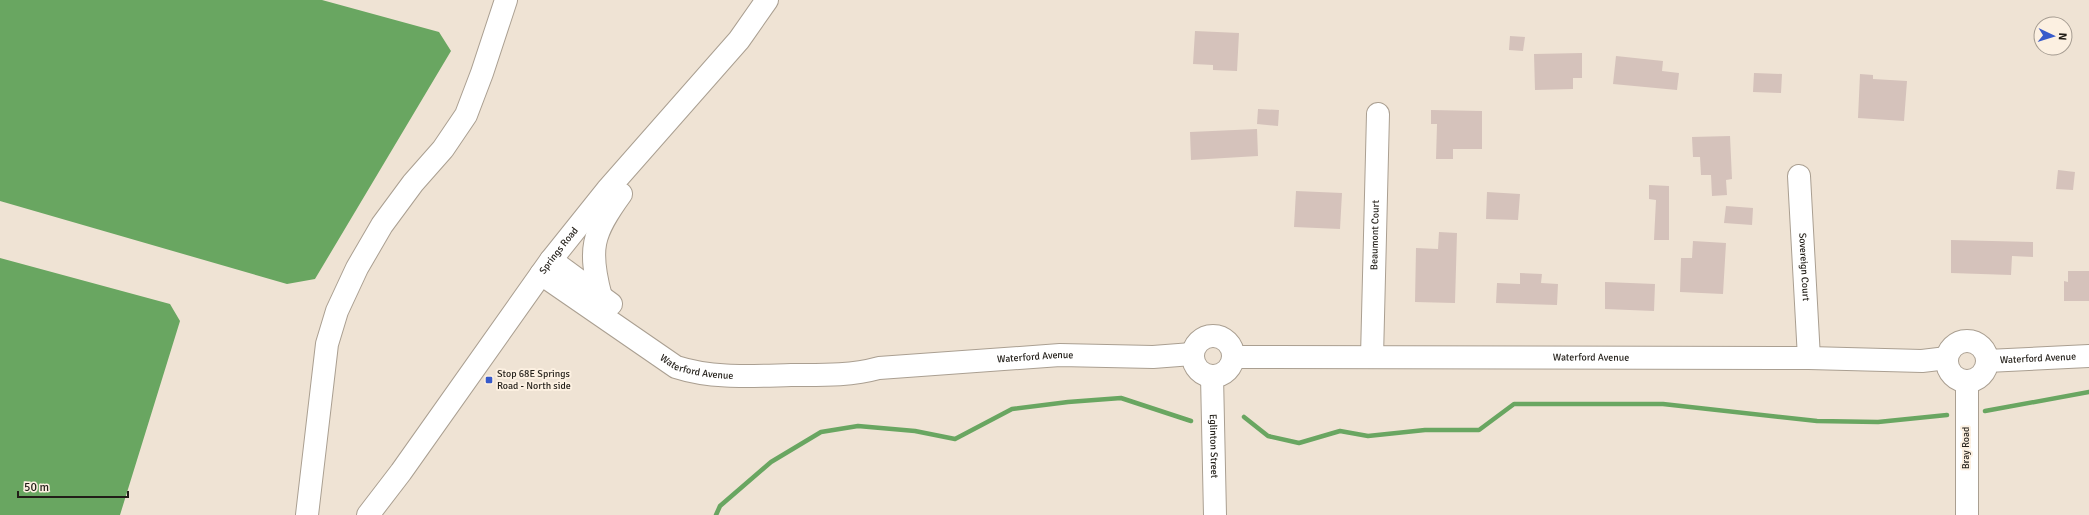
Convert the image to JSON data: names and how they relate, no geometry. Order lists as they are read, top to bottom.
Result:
{
  "streets": {
    "street": [
      "Beaumont Court",
      "Springs Road",
      "Sovereign Court",
      "Waterford Avenue",
      "Eglinton Street",
      "Bray Road"
    ]
  },
  "crossings": [
    ["Beaumont Court", "Waterford Avenue"],
    ["Springs Road", "Waterford Avenue"],
    ["Sovereign Court", "Waterford Avenue"],
    ["Waterford Avenue", "Eglinton Street"],
    ["Waterford Avenue", "Bray Road"]
  ],
  "places": {
    "transit": ["Stop 68E Springs Road - North side"]
  },
  "scale_bar": "50 m",
  "north": "right"
}
